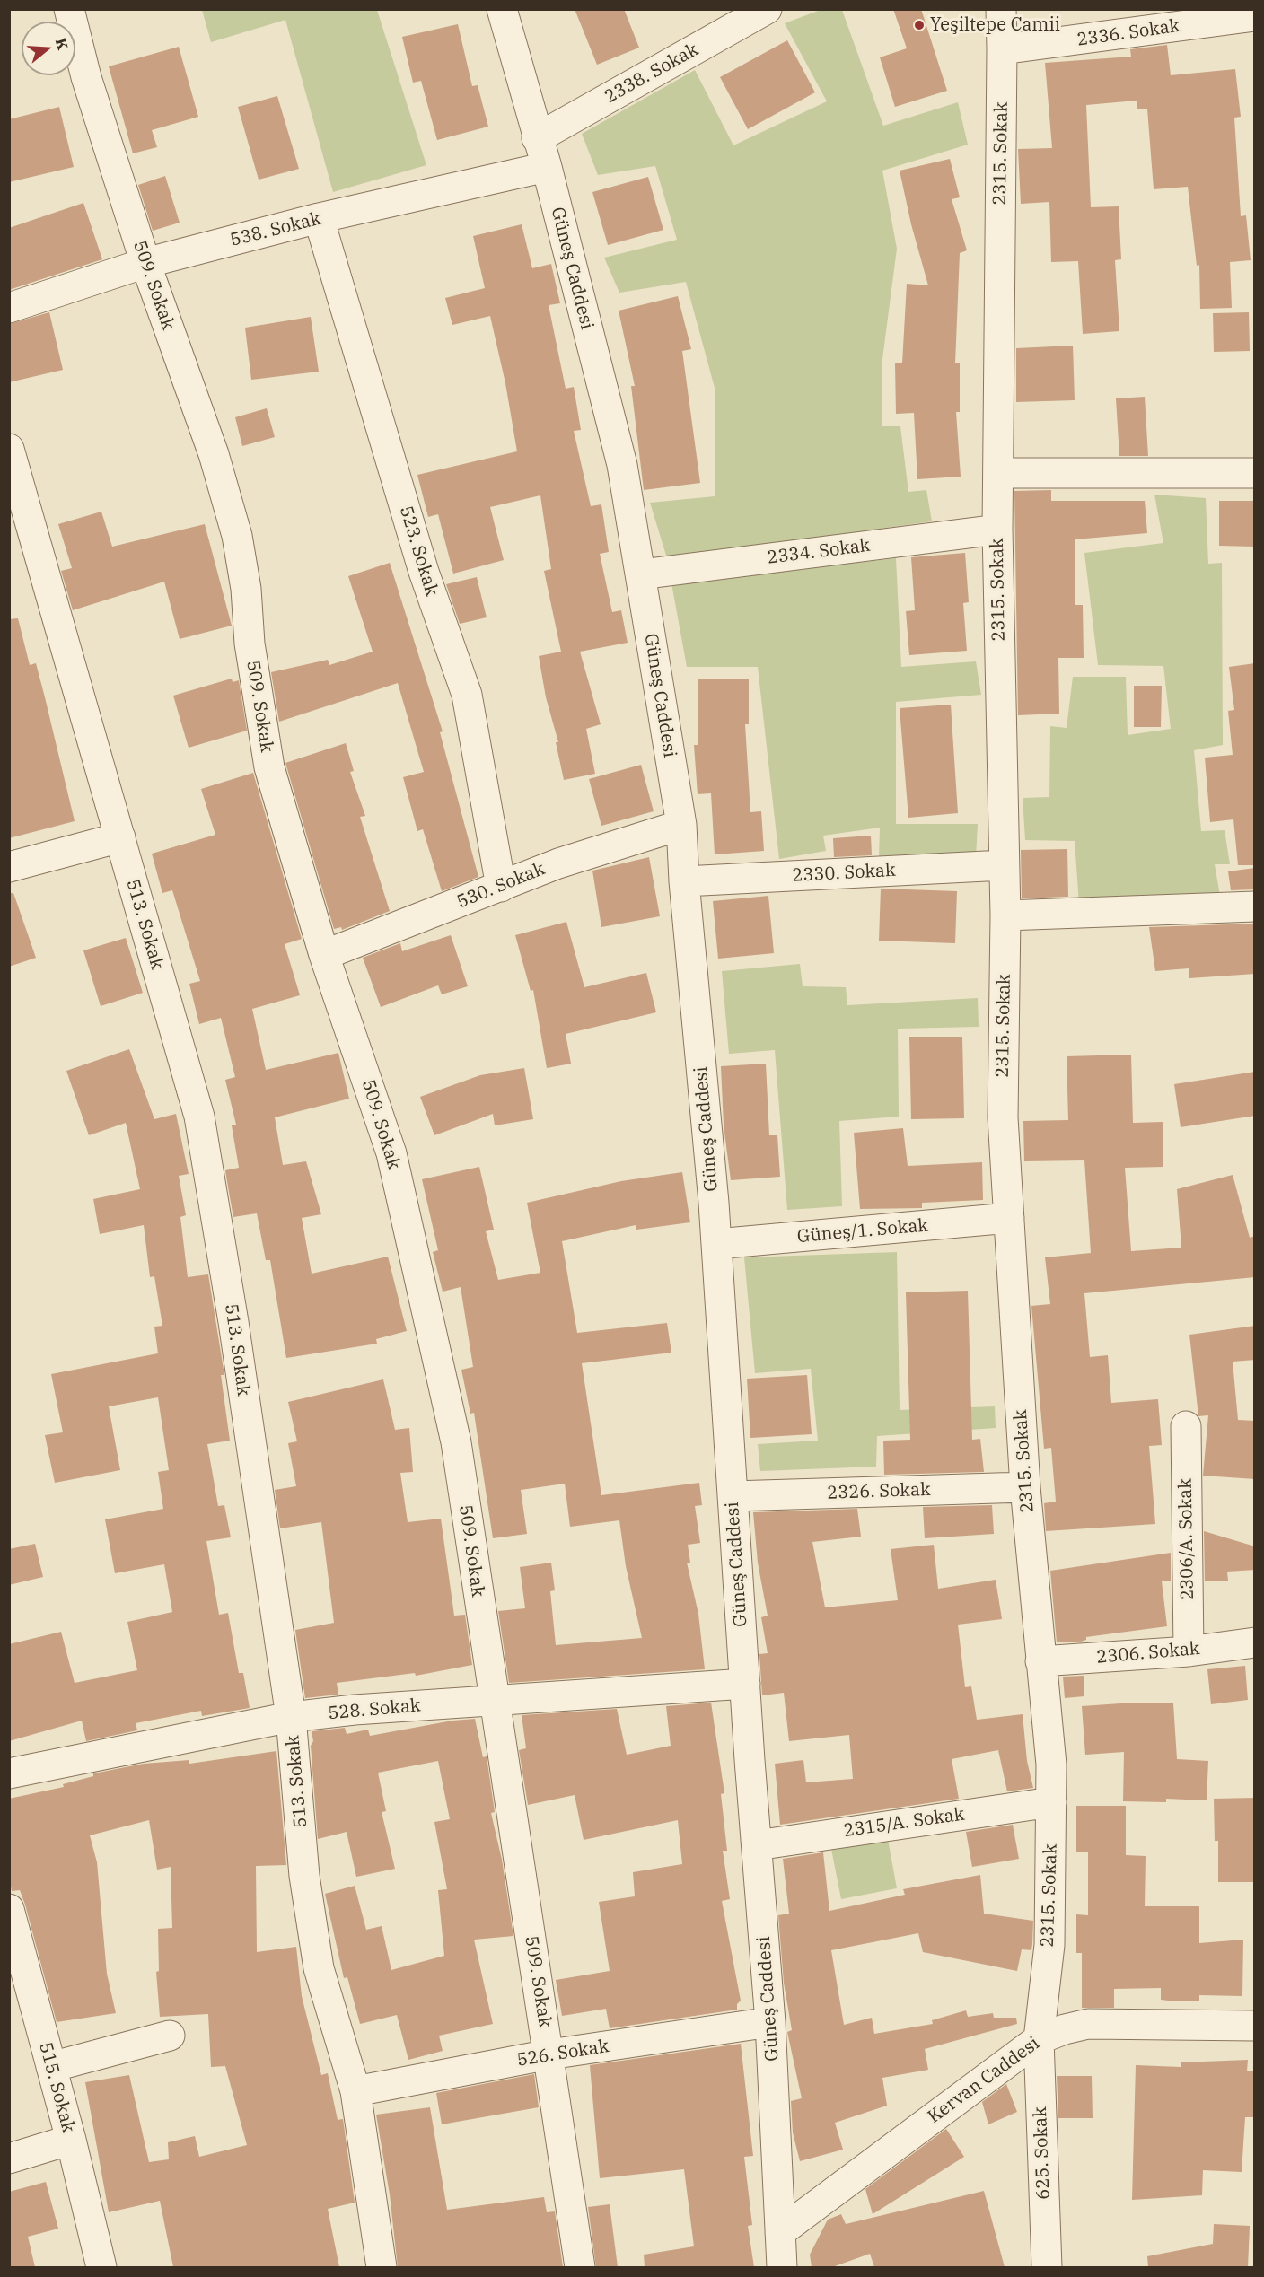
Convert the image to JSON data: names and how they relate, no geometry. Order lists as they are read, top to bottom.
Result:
{
  "streets": {
    "street": [
      "2336. Sokak",
      "2338. Sokak",
      "2315. Sokak",
      "538. Sokak",
      "Güneş Caddesi",
      "509. Sokak",
      "523. Sokak",
      "2334. Sokak",
      "2330. Sokak",
      "530. Sokak",
      "513. Sokak",
      "Güneş/1. Sokak",
      "2326. Sokak",
      "2306/A. Sokak",
      "2306. Sokak",
      "528. Sokak",
      "2315/A. Sokak",
      "526. Sokak",
      "Kervan Caddesi",
      "515. Sokak",
      "625. Sokak"
    ]
  },
  "crossings": [
    ["2336. Sokak", "2315. Sokak"],
    ["2338. Sokak", "Güneş Caddesi"],
    ["2315. Sokak", "2334. Sokak"],
    ["2315. Sokak", "2330. Sokak"],
    ["2315. Sokak", "Güneş/1. Sokak"],
    ["2315. Sokak", "2326. Sokak"],
    ["2315. Sokak", "2306. Sokak"],
    ["2315. Sokak", "2315/A. Sokak"],
    ["2315. Sokak", "Kervan Caddesi"],
    ["2315. Sokak", "625. Sokak"],
    ["538. Sokak", "Güneş Caddesi"],
    ["538. Sokak", "509. Sokak"],
    ["538. Sokak", "523. Sokak"],
    ["Güneş Caddesi", "2334. Sokak"],
    ["Güneş Caddesi", "2330. Sokak"],
    ["Güneş Caddesi", "530. Sokak"],
    ["Güneş Caddesi", "Güneş/1. Sokak"],
    ["Güneş Caddesi", "2326. Sokak"],
    ["Güneş Caddesi", "528. Sokak"],
    ["Güneş Caddesi", "2315/A. Sokak"],
    ["Güneş Caddesi", "526. Sokak"],
    ["Güneş Caddesi", "Kervan Caddesi"],
    ["509. Sokak", "530. Sokak"],
    ["509. Sokak", "528. Sokak"],
    ["509. Sokak", "526. Sokak"],
    ["523. Sokak", "530. Sokak"],
    ["513. Sokak", "528. Sokak"],
    ["513. Sokak", "526. Sokak"],
    ["2306/A. Sokak", "2306. Sokak"],
    ["Kervan Caddesi", "625. Sokak"]
  ],
  "places": ["Yeşiltepe Camii"],
  "north": "right"
}
